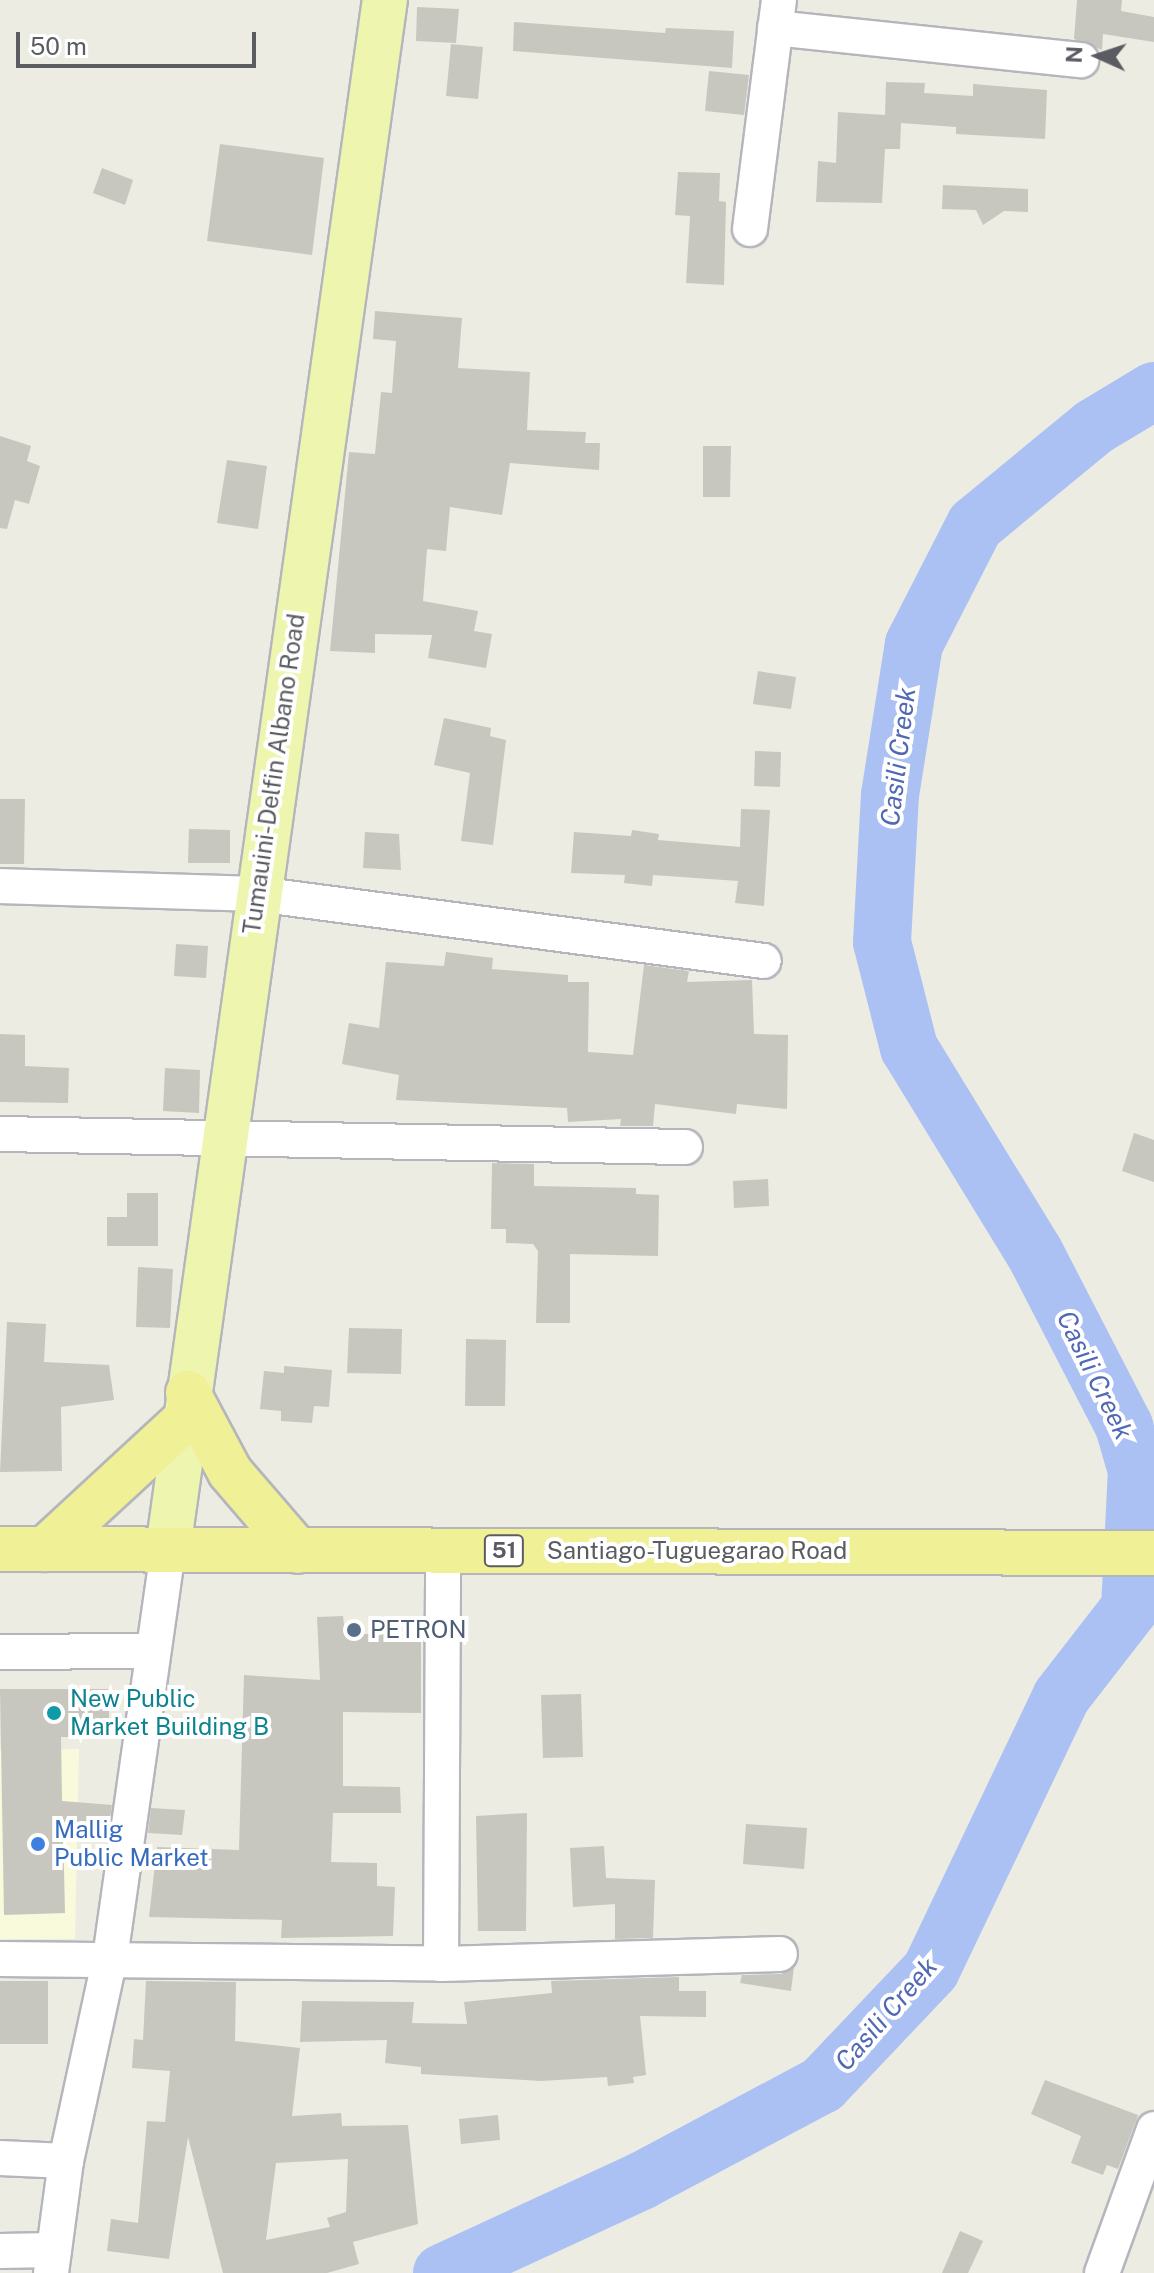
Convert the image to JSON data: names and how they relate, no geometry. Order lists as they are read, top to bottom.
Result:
{
  "streets": {
    "highway": ["51", "Santiago-Tuguegarao Road"],
    "main road": ["Tumauini-Delfin Albano Road"]
  },
  "crossings": [
    ["Tumauini-Delfin Albano Road", "Santiago-Tuguegarao Road"]
  ],
  "water": ["Casili Creek"],
  "places": ["PETRON", "New Public Market Building B", "Mallig Public Market"],
  "scale_bar": "50 m",
  "north": "left"
}
